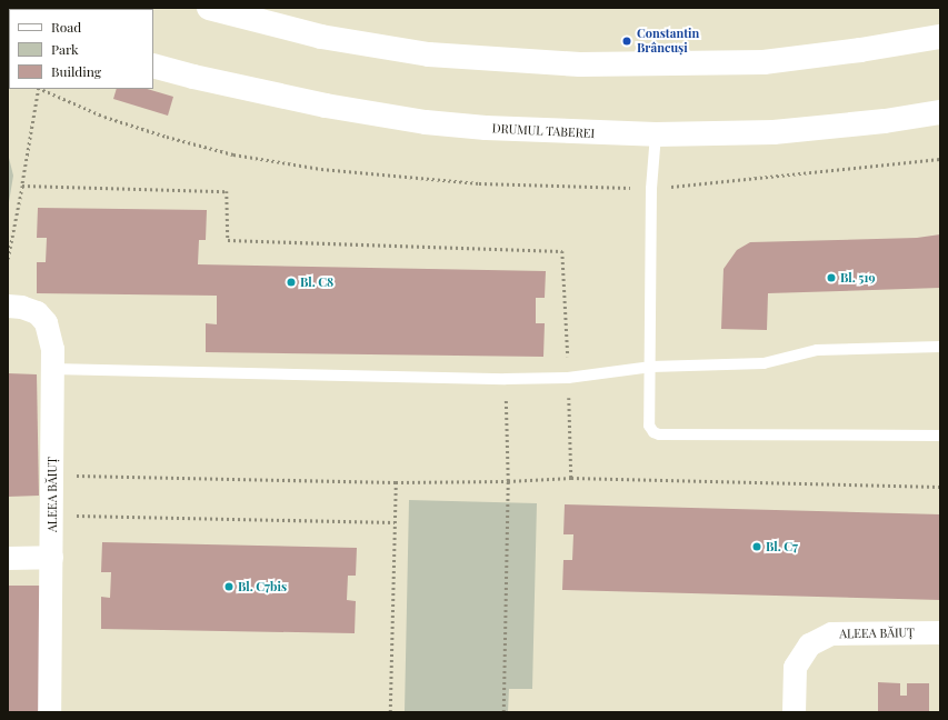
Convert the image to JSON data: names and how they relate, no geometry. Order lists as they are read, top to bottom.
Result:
{
  "streets": {
    "main road": ["DRUMUL TABEREI"],
    "street": ["ALEEA BĂIUȚ"]
  },
  "places": [
    "Constantin Brâncuși",
    "Bl. 519",
    "Bl. C8",
    "Bl. C7",
    "Bl. C7bis"
  ],
  "legend": ["Road", "Park", "Building"]
}
